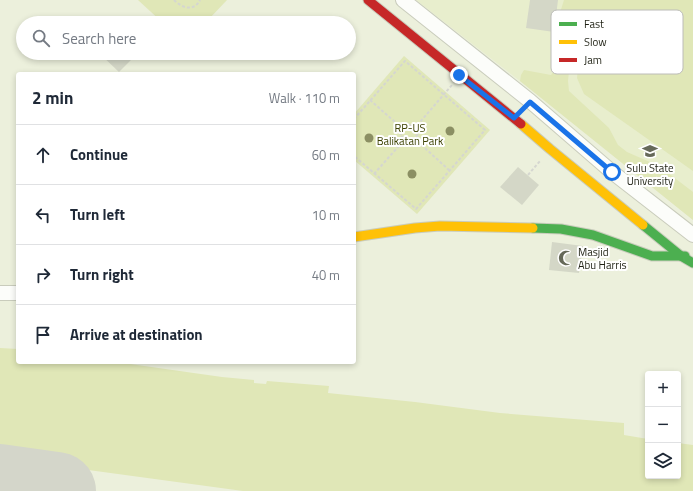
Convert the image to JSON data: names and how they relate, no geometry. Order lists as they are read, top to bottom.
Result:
{
  "parks": ["RP-US Balikatan Park"],
  "places": {
    "school or university": ["Sulu State University"],
    "mosque": ["Masjid Abu Harris"]
  },
  "legend": ["Fast", "Slow", "Jam"],
  "page": {
    "search": "Search here",
    "heading": ["2 min", "Walk · 110 m"],
    "list": [
      ["Continue", "60 m"],
      ["Turn left", "10 m"],
      ["Turn right", "40 m"],
      "Arrive at destination"
    ],
    "map_buttons": ["+", "−"]
  }
}
